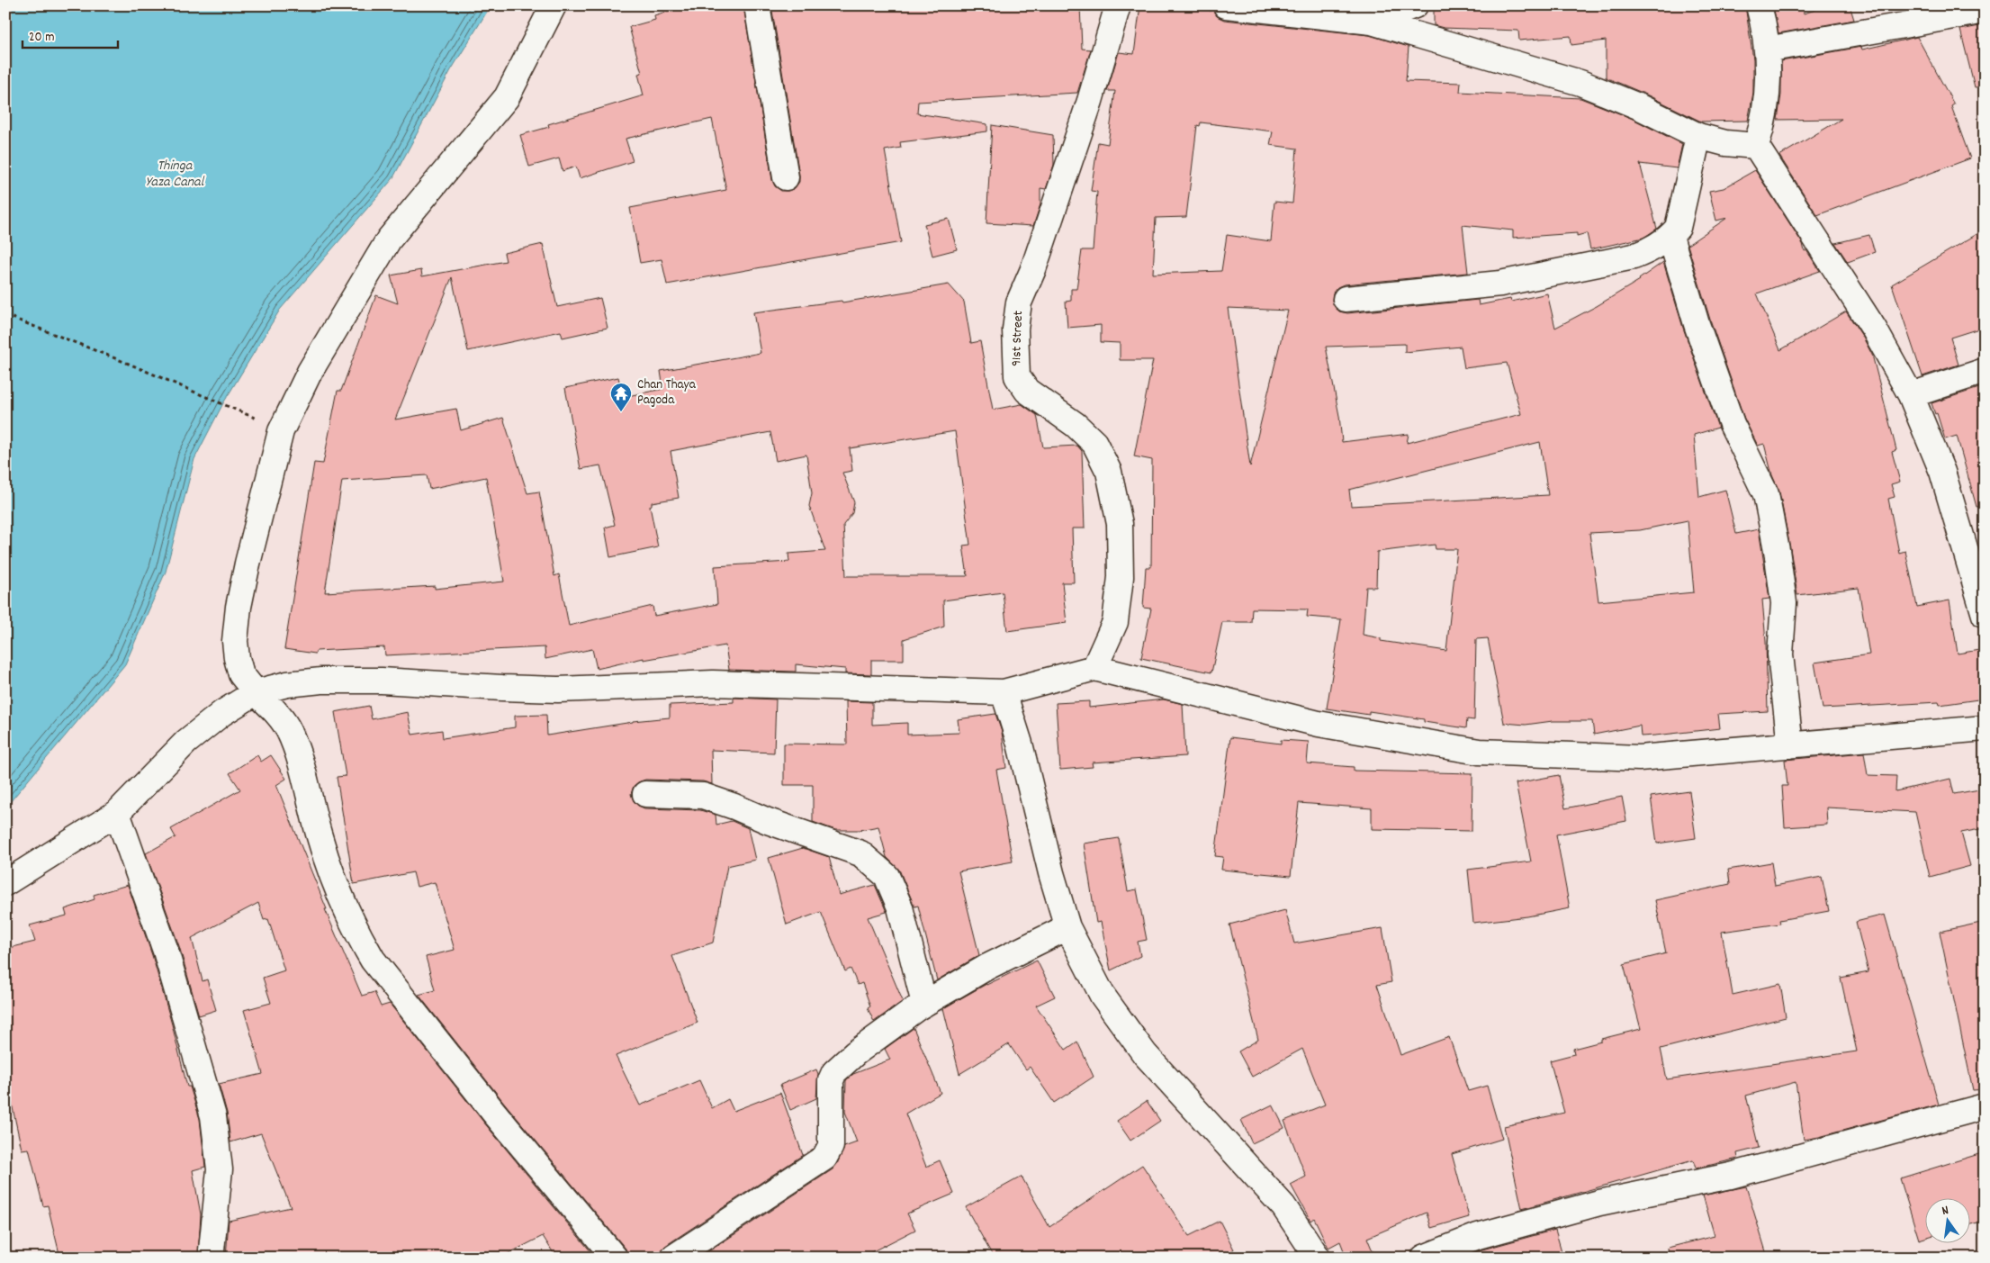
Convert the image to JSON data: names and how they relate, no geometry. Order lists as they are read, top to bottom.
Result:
{
  "streets": {
    "street": ["91st Street"]
  },
  "water": ["Thinga Yaza Canal"],
  "places": {
    "temple": ["Chan Thaya Pagoda"]
  },
  "scale_bar": "20 m",
  "north": "top"
}
